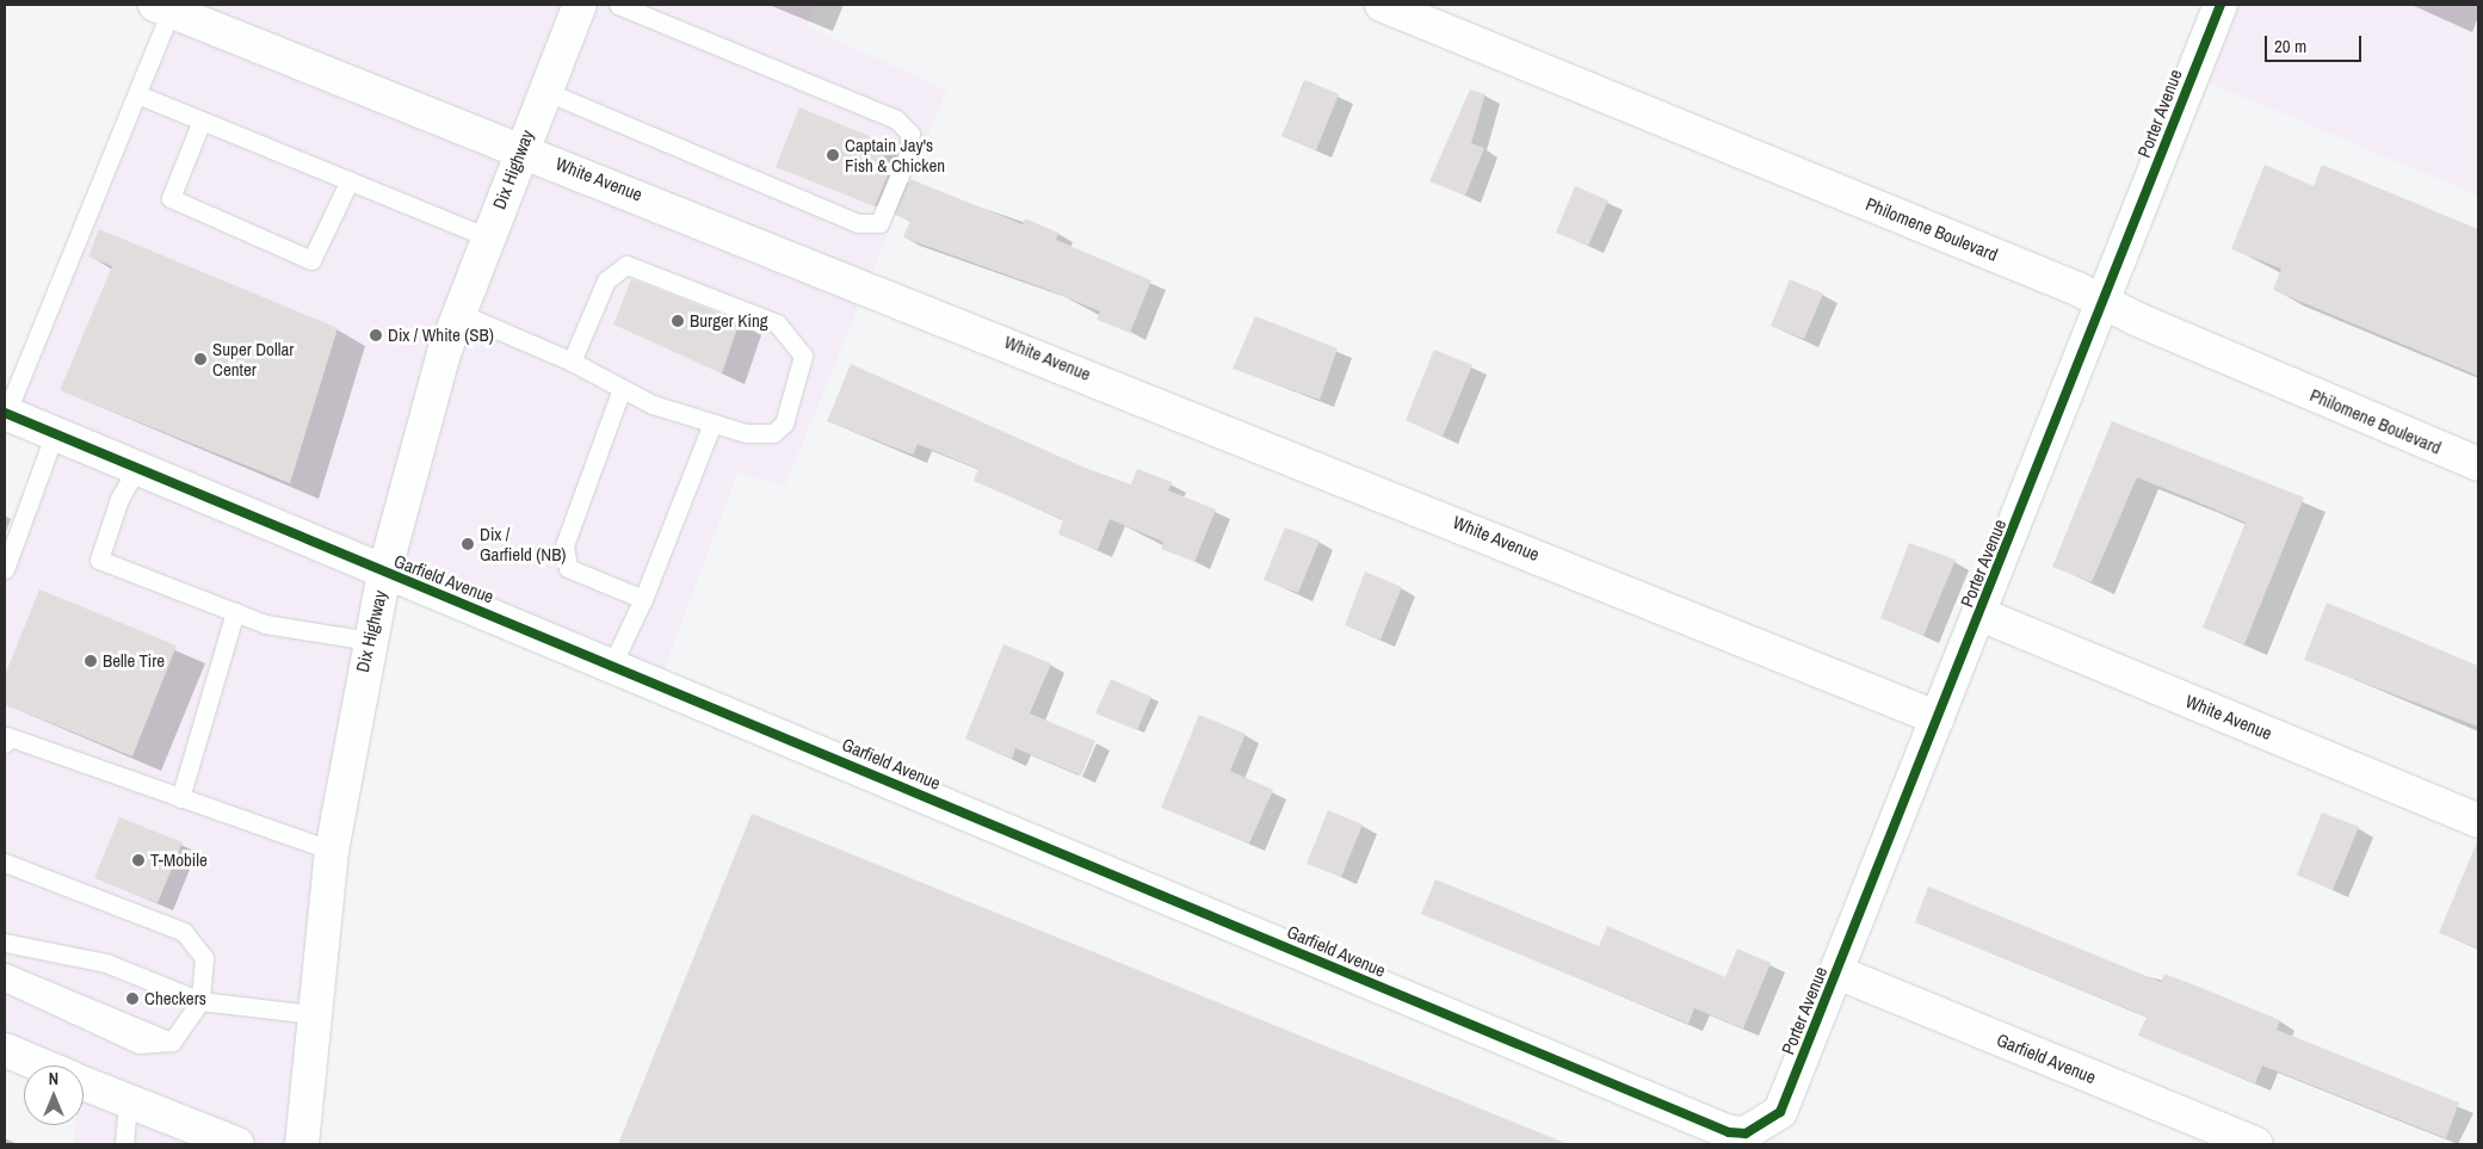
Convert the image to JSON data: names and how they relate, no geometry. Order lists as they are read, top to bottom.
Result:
{
  "streets": {
    "street": [
      "Porter Avenue",
      "Dix Highway",
      "White Avenue",
      "Philomene Boulevard",
      "Garfield Avenue"
    ]
  },
  "crossings": [
    ["Porter Avenue", "White Avenue"],
    ["Porter Avenue", "Philomene Boulevard"],
    ["Porter Avenue", "Garfield Avenue"],
    ["Dix Highway", "White Avenue"],
    ["Dix Highway", "Garfield Avenue"]
  ],
  "places": [
    "Captain Jay's Fish & Chicken",
    "Burger King",
    "Dix / White (SB)",
    "Super Dollar Center",
    "Dix / Garfield (NB)",
    "Belle Tire",
    "T-Mobile",
    "Checkers"
  ],
  "scale_bar": "20 m",
  "north": "top"
}
